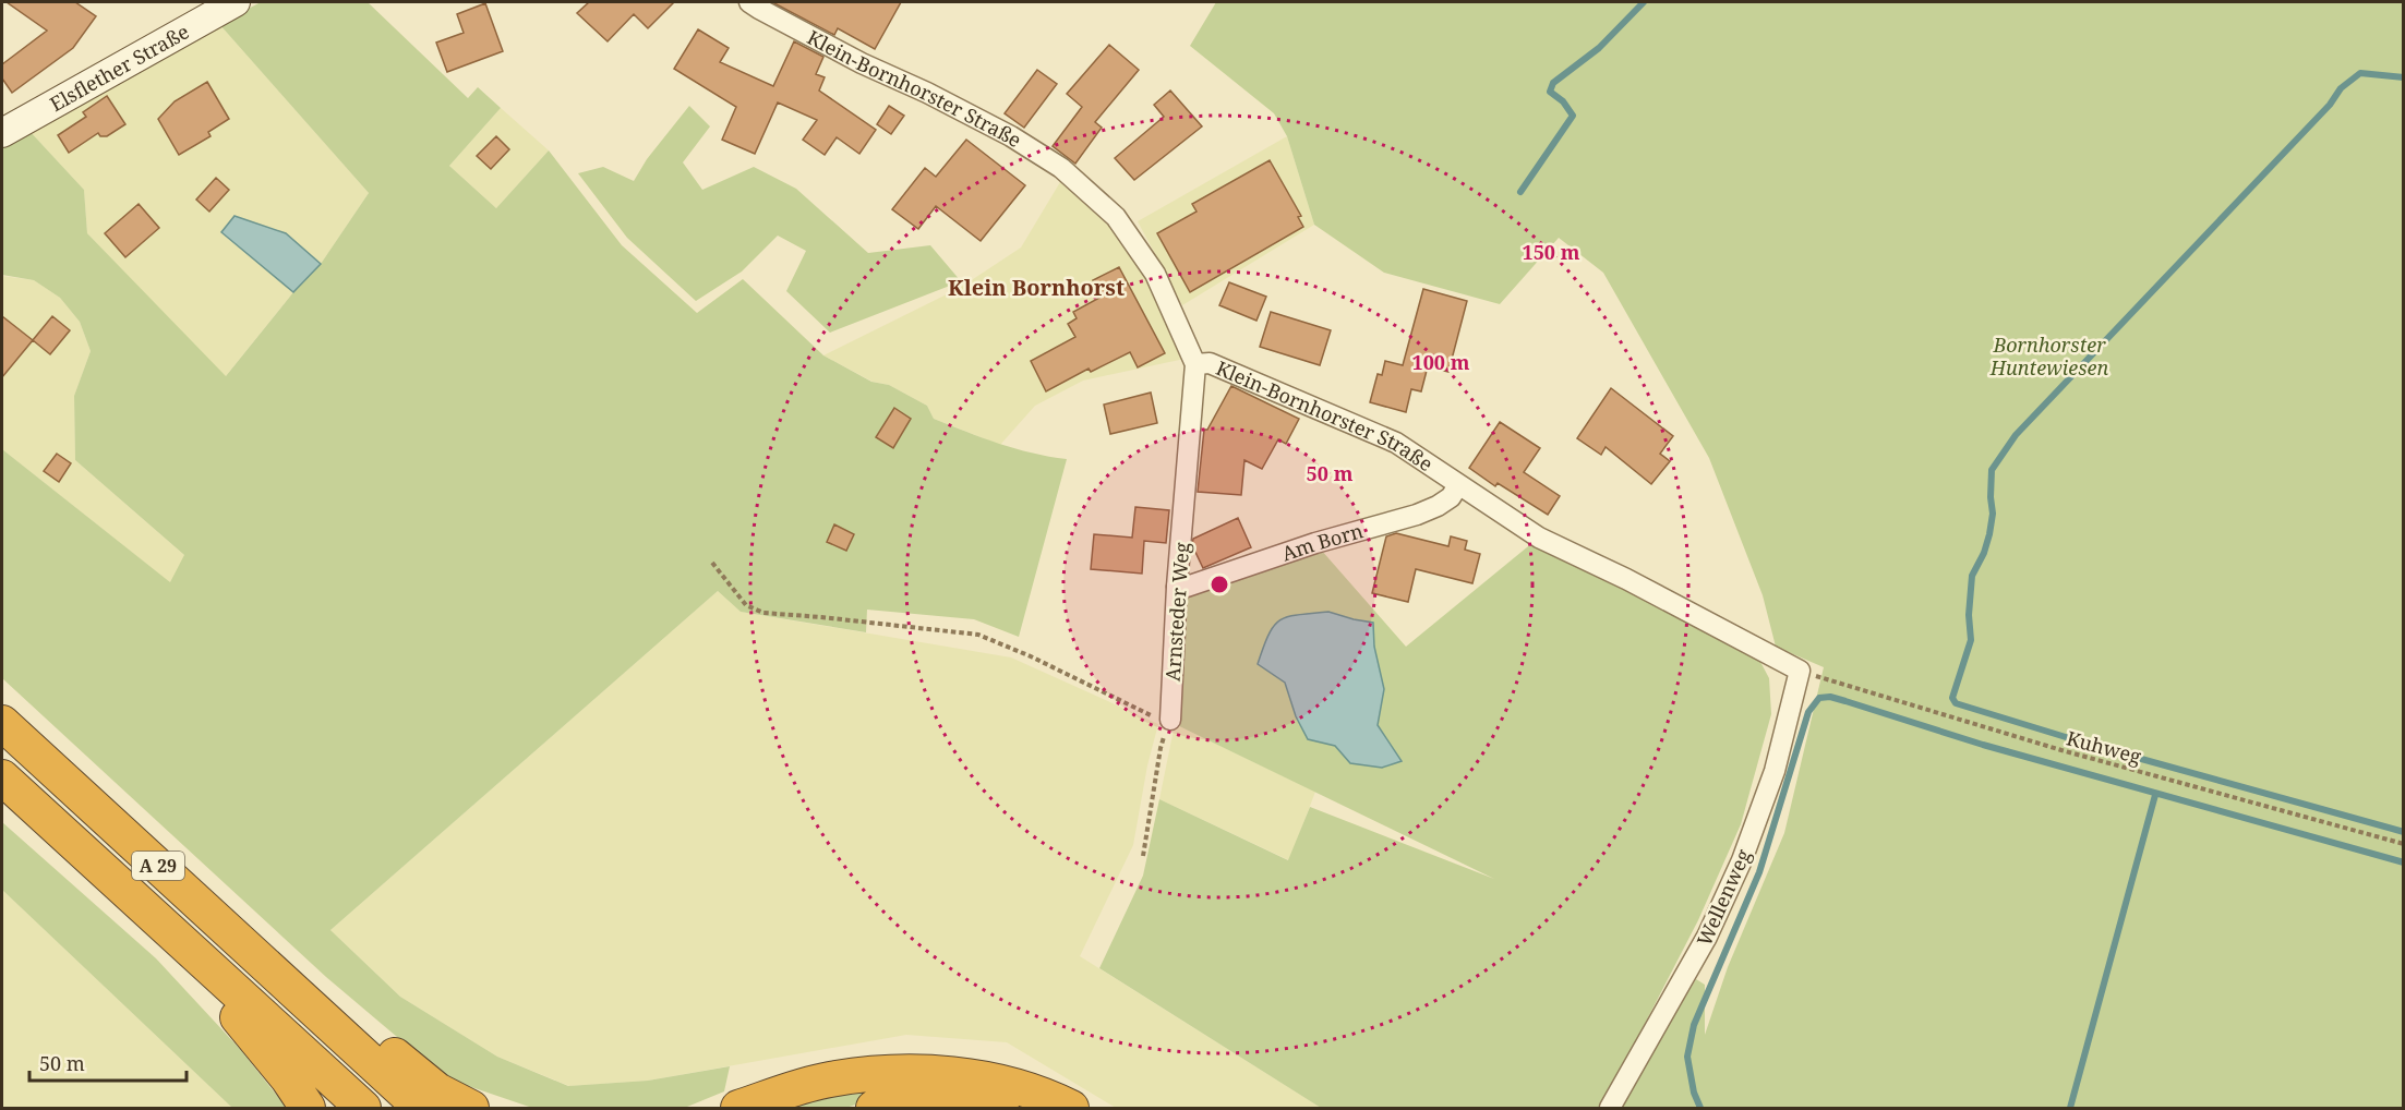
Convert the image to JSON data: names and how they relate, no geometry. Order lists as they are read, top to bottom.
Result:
{
  "streets": {
    "highway": ["A 29"],
    "main road": ["Elsflether Straße"],
    "street": [
      "Klein-Bornhorster Straße",
      "Am Born",
      "Arnsteder Weg",
      "Wellenweg"
    ],
    "path": ["Kuhweg"]
  },
  "crossings": [
    ["Klein-Bornhorster Straße", "Am Born"],
    ["Klein-Bornhorster Straße", "Arnsteder Weg"],
    ["Klein-Bornhorster Straße", "Kuhweg"],
    ["Klein-Bornhorster Straße", "Wellenweg"],
    ["Am Born", "Arnsteder Weg"],
    ["Kuhweg", "Wellenweg"]
  ],
  "districts": ["Klein Bornhorst"],
  "parks": ["Bornhorster Huntewiesen"],
  "scale_bar": "50 m",
  "rings": ["150 m", "100 m", "50 m"]
}
